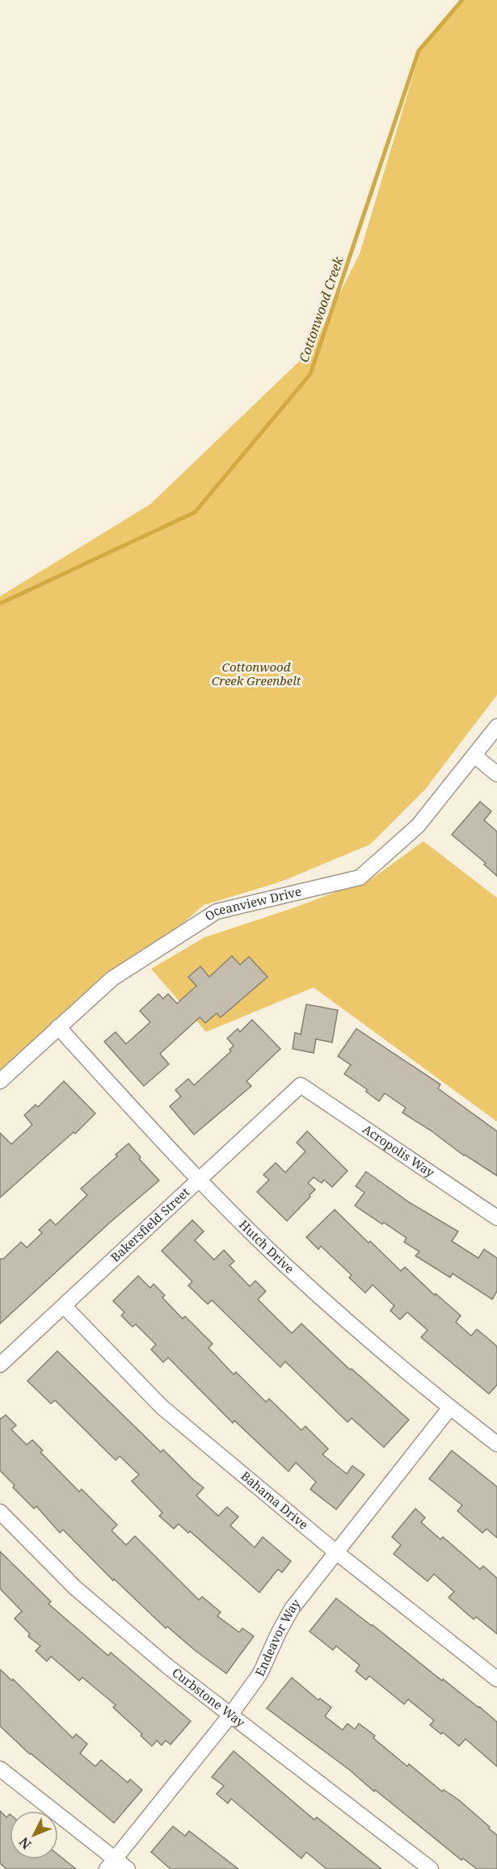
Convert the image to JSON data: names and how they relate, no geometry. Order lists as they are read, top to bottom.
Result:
{
  "streets": {
    "street": [
      "Oceanview Drive",
      "Acropolis Way",
      "Bakersfield Street",
      "Hutch Drive",
      "Bahama Drive",
      "Endeavor Way",
      "Curbstone Way"
    ]
  },
  "crossings": [
    ["Oceanview Drive", "Hutch Drive"],
    ["Acropolis Way", "Bakersfield Street"],
    ["Bakersfield Street", "Hutch Drive"],
    ["Bakersfield Street", "Bahama Drive"],
    ["Hutch Drive", "Endeavor Way"],
    ["Bahama Drive", "Endeavor Way"],
    ["Endeavor Way", "Curbstone Way"]
  ],
  "water": ["Cottonwood Creek"],
  "parks": ["Cottonwood Creek Greenbelt"],
  "north": "bottom left"
}
